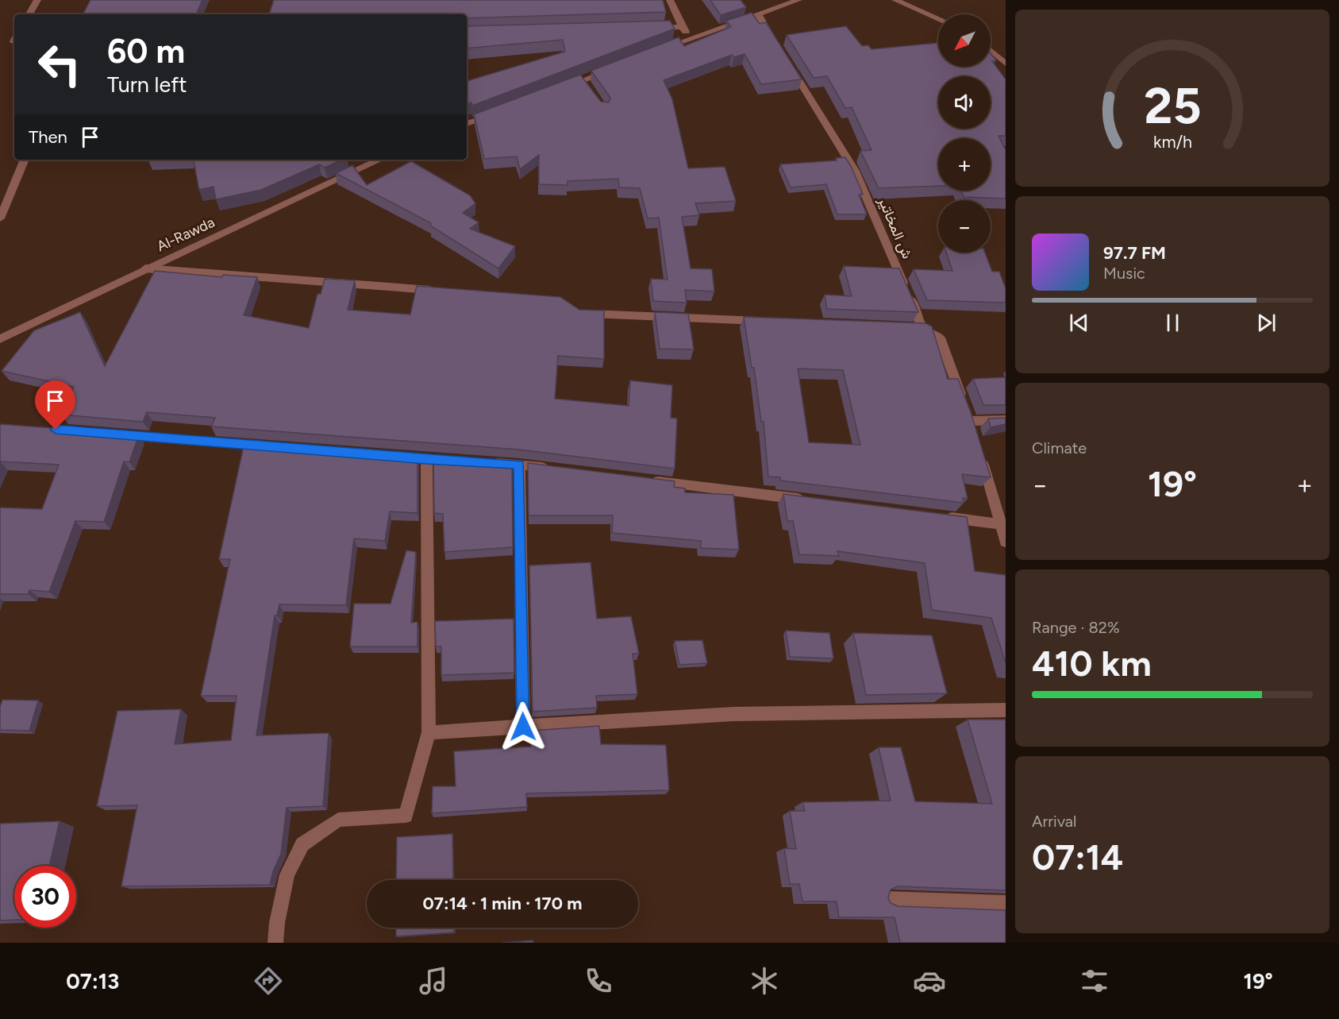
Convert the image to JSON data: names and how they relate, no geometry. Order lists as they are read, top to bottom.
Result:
{
  "streets": {
    "street": ["ش المخاتير", "Al-Rawda"]
  },
  "north": "bottom left",
  "page": {
    "map_buttons": ["+", "−"],
    "turn": ["60 m", "Turn left"],
    "then": "Then",
    "song": ["97.7 FM", "Music"],
    "tile": [
      "Climate",
      ["Range · 82%", "410 km"],
      ["Arrival", "07:14"]
    ],
    "heat": ["−", "19°", "+"],
    "limit": "30",
    "trip": "07:14 · 1 min · 170 m",
    "tabs": ["07:13", "19°"],
    "gauge": ["25", "km/h"]
  }
}
